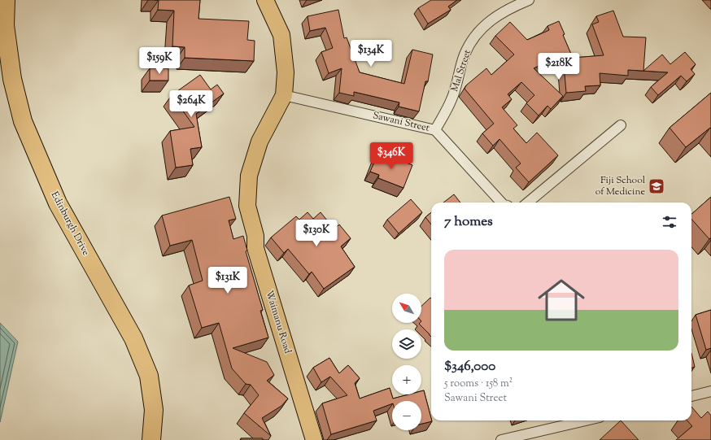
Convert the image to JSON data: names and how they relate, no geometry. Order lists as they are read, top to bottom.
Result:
{
  "streets": {
    "highway": ["Edinburgh Drive"],
    "main road": ["Waimanu Road"],
    "street": ["Mal Street", "Sawani Street"]
  },
  "crossings": [
    ["Mal Street", "Sawani Street"],
    ["Sawani Street", "Waimanu Road"]
  ],
  "places": {
    "school or university": ["Fiji School of Medicine"]
  },
  "north": "top left",
  "page": {
    "price": [
      "$134K",
      "$159K",
      "$218K",
      "$264K",
      "$346K",
      "$130K",
      "$131K"
    ],
    "heading": "7 homes",
    "list": [
      {
        "name": "$346,000",
        "note": "5 rooms · 158 m² · Sawani Street"
      }
    ],
    "map_buttons": ["+", "−"]
  }
}
